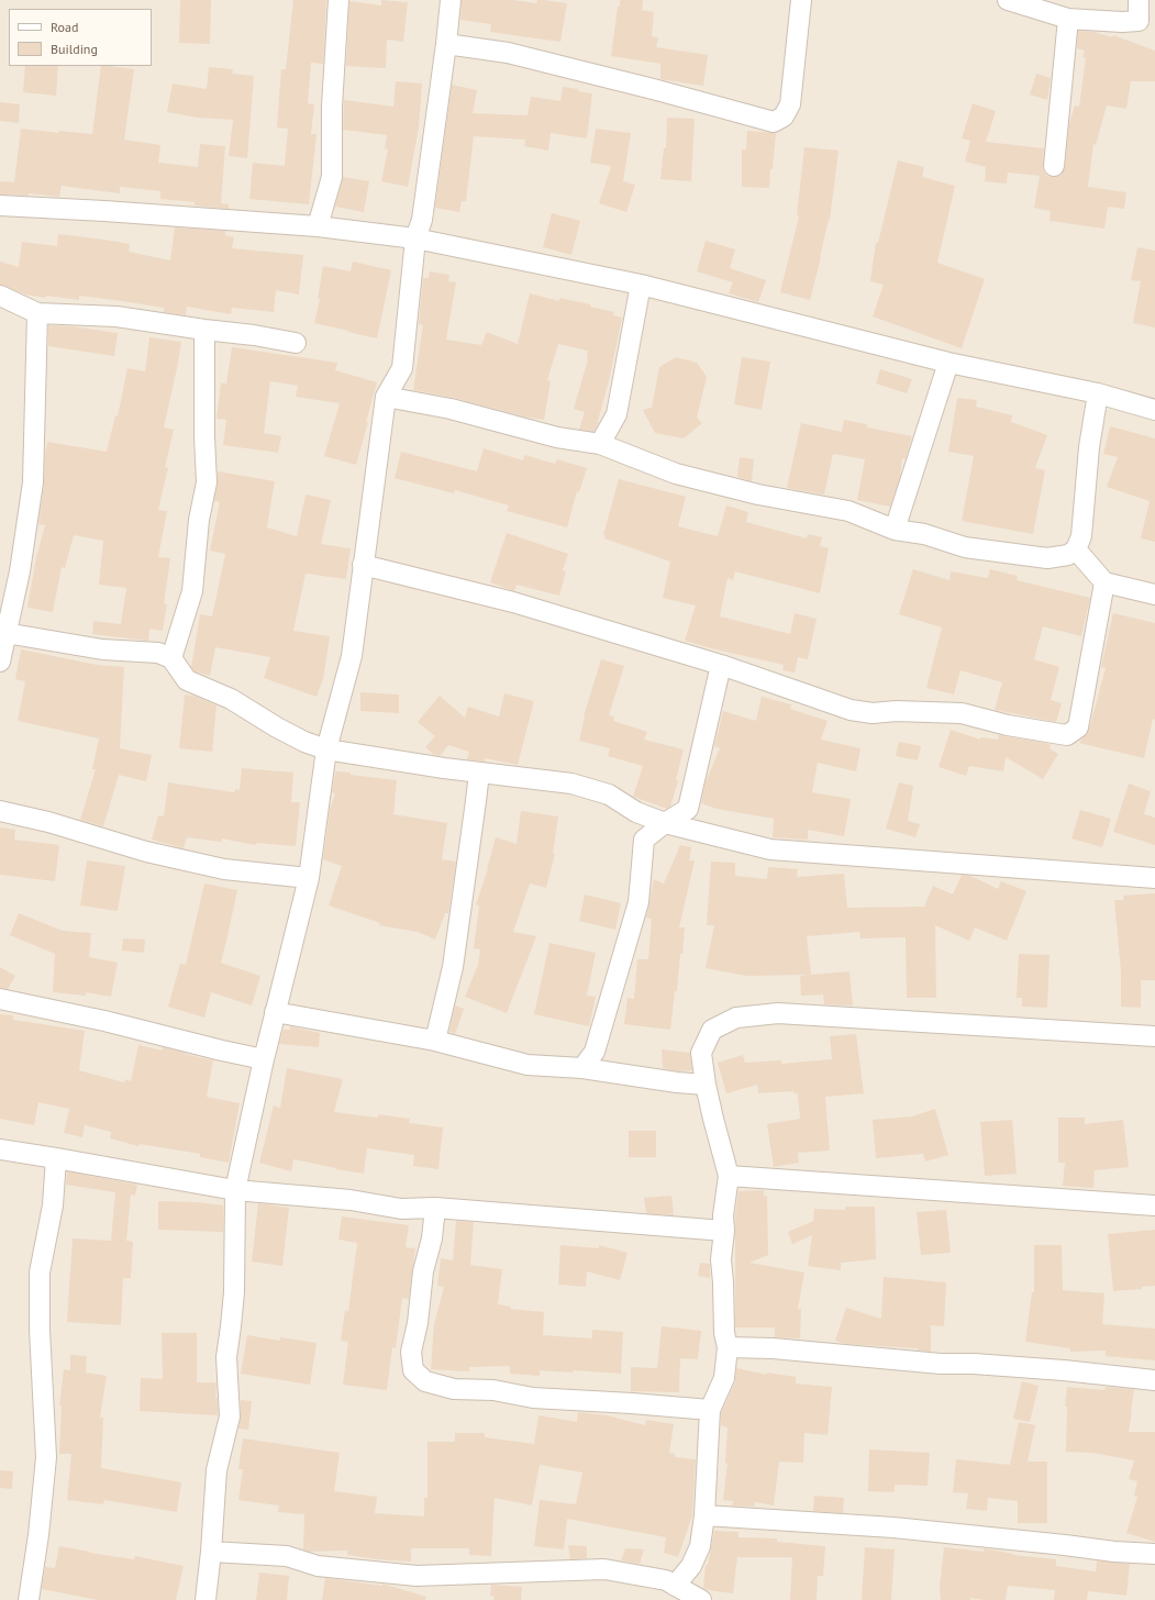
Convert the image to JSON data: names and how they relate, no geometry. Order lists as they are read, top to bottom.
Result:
{
  "legend": ["Road", "Building"]
}
